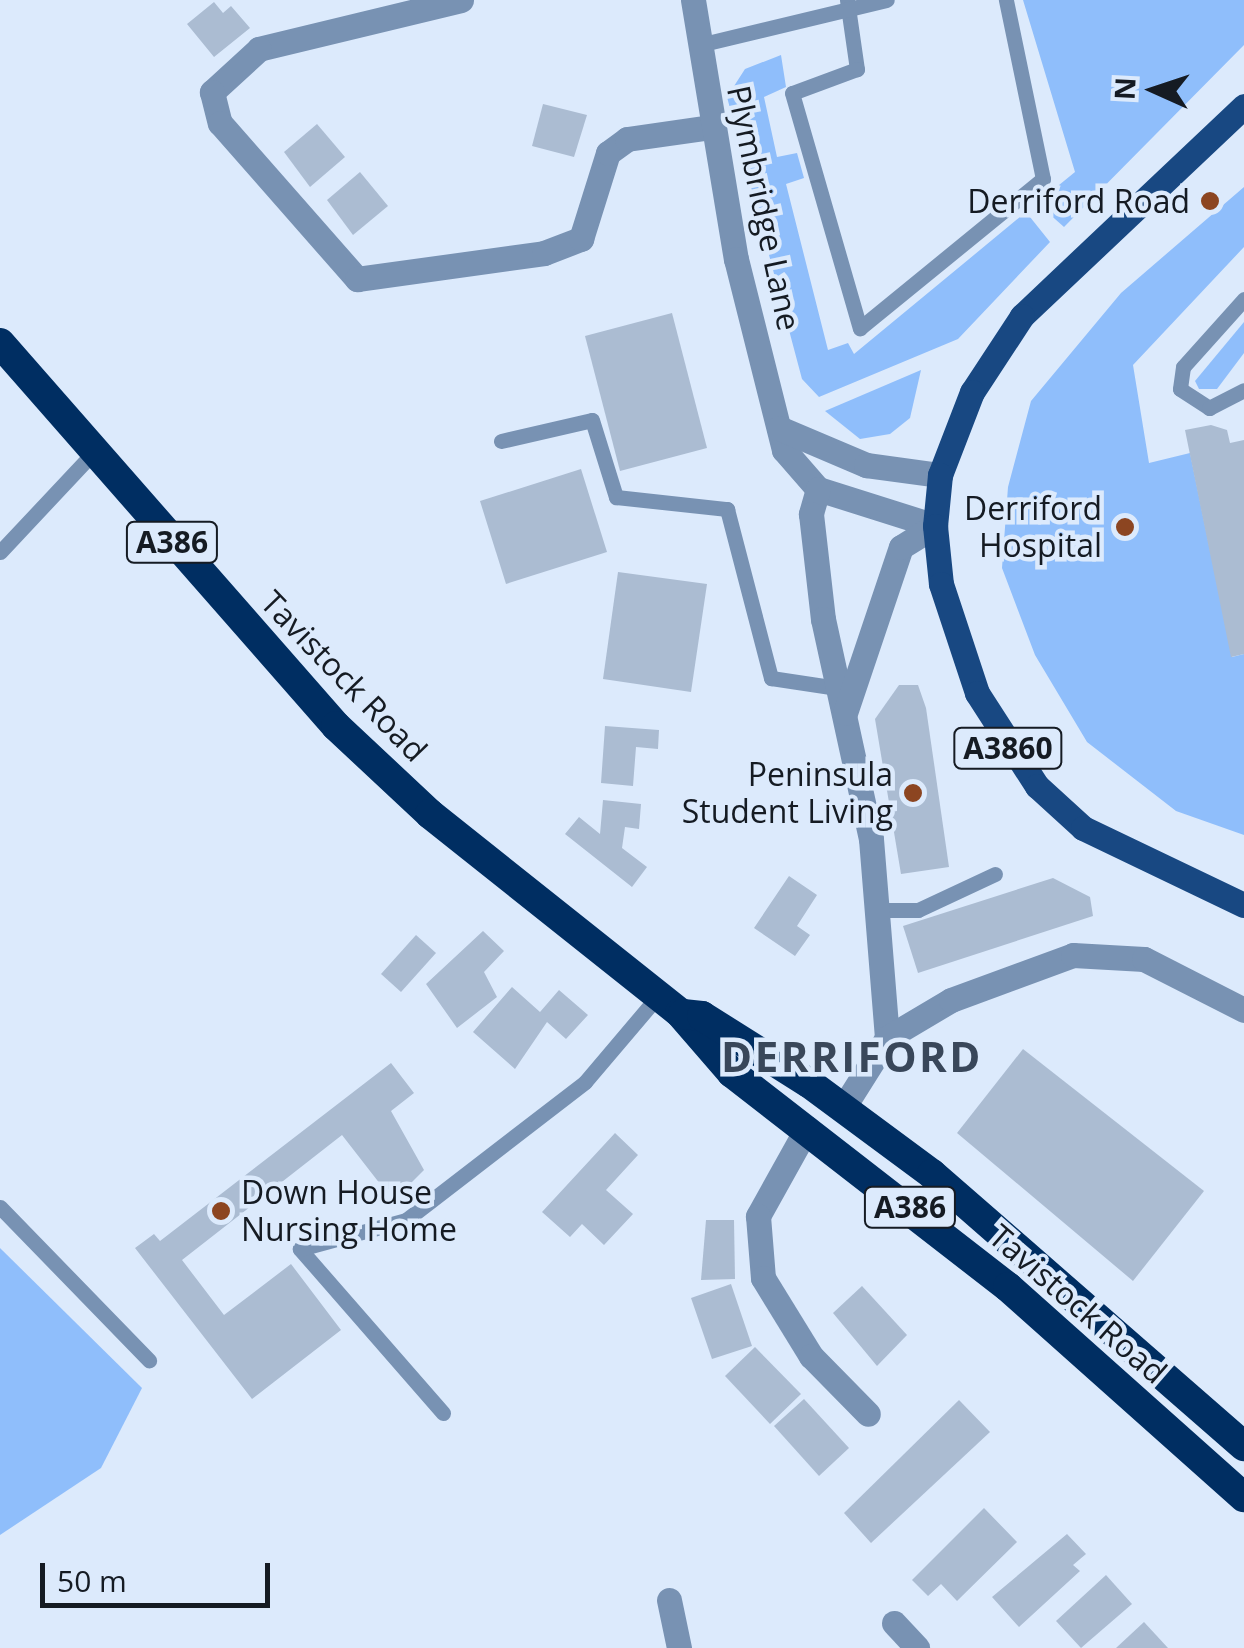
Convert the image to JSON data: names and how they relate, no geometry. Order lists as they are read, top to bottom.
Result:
{
  "streets": {
    "highway": ["A386", "Tavistock Road"],
    "main road": ["A3860"],
    "street": ["Plymbridge Lane"]
  },
  "districts": ["DERRIFORD"],
  "places": [
    "Derriford Road",
    "Derriford Hospital",
    "Peninsula Student Living",
    "Down House Nursing Home"
  ],
  "scale_bar": "50 m",
  "north": "left"
}
